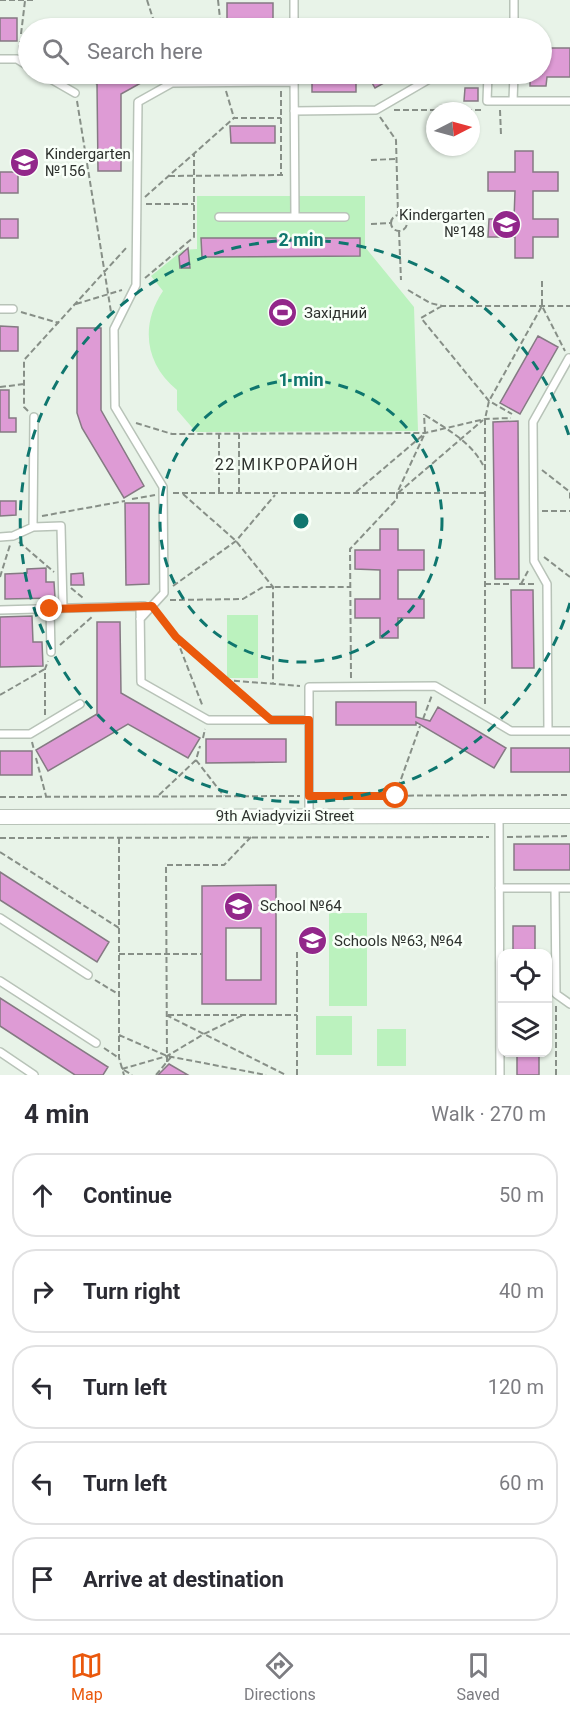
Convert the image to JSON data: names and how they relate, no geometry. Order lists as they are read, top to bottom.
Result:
{
  "streets": {
    "street": ["9th Aviadyvizii Street"]
  },
  "districts": ["22 МІКРОРАЙОН"],
  "places": {
    "school or university": [
      "Kindergarten №156",
      "Kindergarten №148",
      "School №64",
      "Schools №63, №64"
    ],
    "sports": ["Західний"]
  },
  "north": "right",
  "page": {
    "search": "Search here",
    "heading": ["4 min", "Walk · 270 m"],
    "list": [
      ["Continue", "50 m"],
      ["Turn right", "40 m"],
      ["Turn left", "120 m"],
      ["Turn left", "60 m"],
      "Arrive at destination"
    ],
    "nav": ["Map", "Directions", "Saved"]
  },
  "rings": ["2 min", "1 min"]
}
